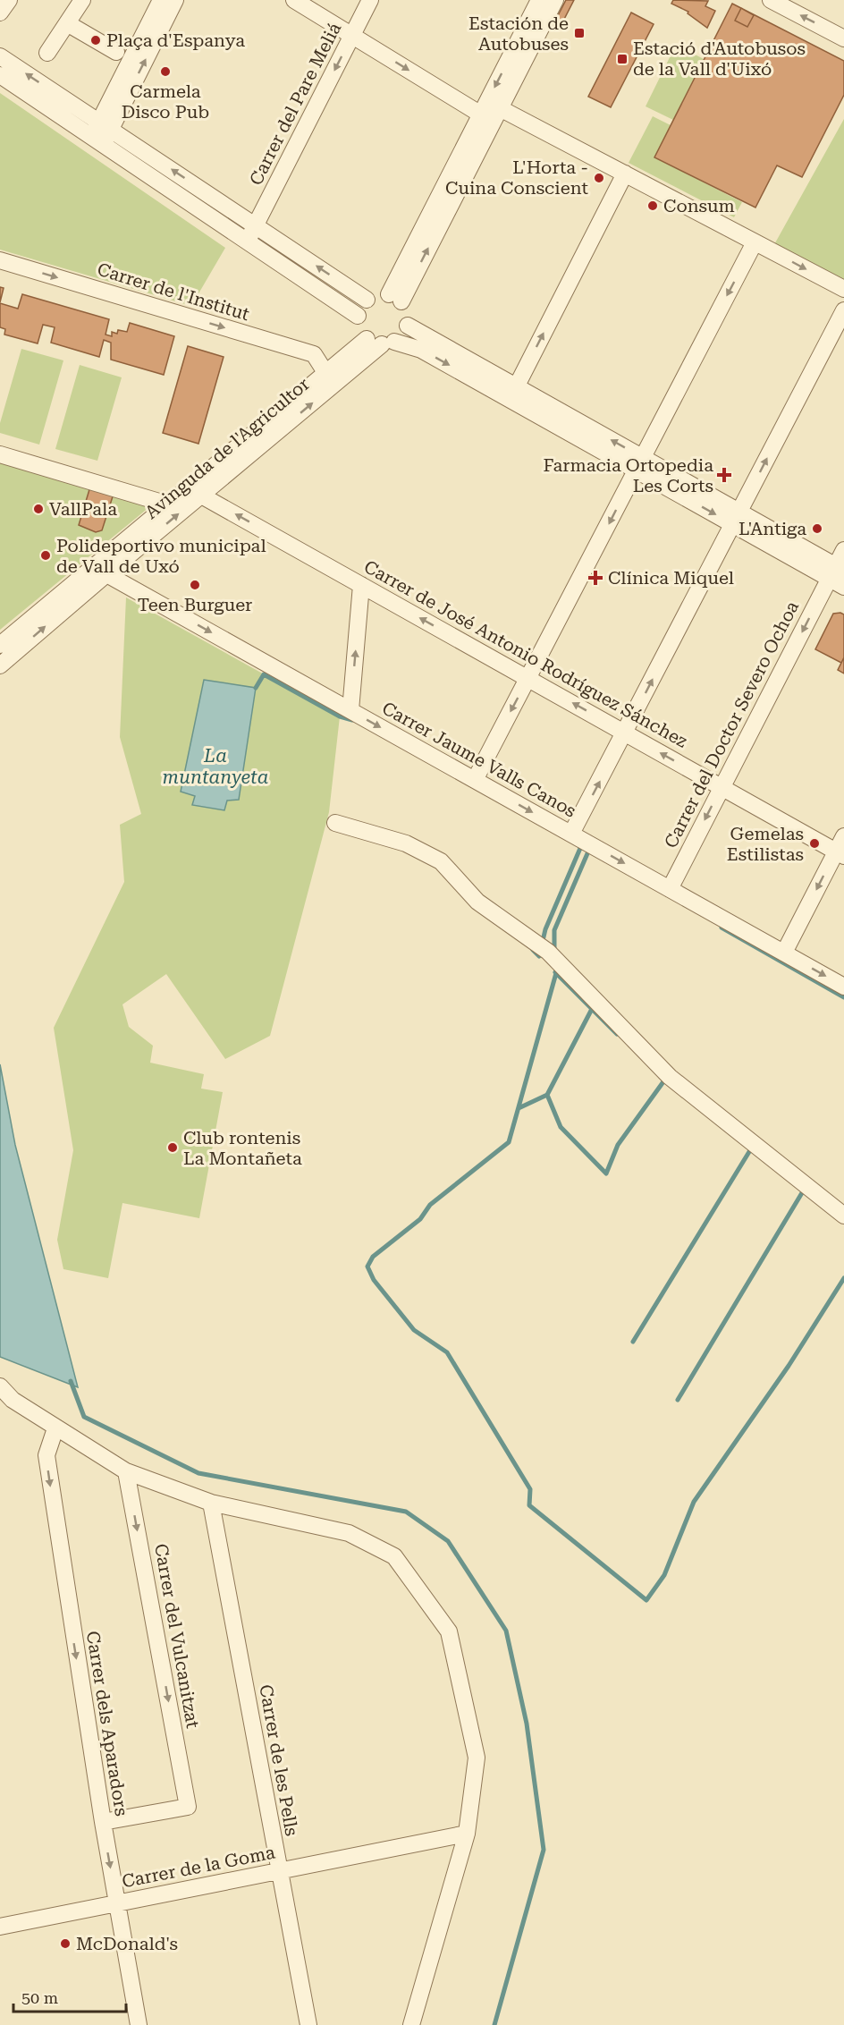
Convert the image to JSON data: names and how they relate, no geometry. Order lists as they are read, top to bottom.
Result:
{
  "streets": {
    "street": [
      "Carrer del Pare Meliá",
      "Carrer de l'Institut",
      "Avinguda de l'Agricultor",
      "Carrer de José Antonio Rodríguez Sánchez",
      "Carrer del Doctor Severo Ochoa",
      "Carrer Jaume Valls Canos",
      "Carrer del Vulcanitzat",
      "Carrer dels Aparadors",
      "Carrer de les Pells",
      "Carrer de la Goma"
    ]
  },
  "crossings": [
    ["Carrer de l'Institut", "Avinguda de l'Agricultor"],
    ["Avinguda de l'Agricultor", "Carrer de José Antonio Rodríguez Sánchez"],
    ["Avinguda de l'Agricultor", "Carrer Jaume Valls Canos"],
    ["Carrer de José Antonio Rodríguez Sánchez", "Carrer del Doctor Severo Ochoa"],
    ["Carrer del Doctor Severo Ochoa", "Carrer Jaume Valls Canos"],
    ["Carrer del Vulcanitzat", "Carrer dels Aparadors"],
    ["Carrer dels Aparadors", "Carrer de la Goma"],
    ["Carrer de les Pells", "Carrer de la Goma"]
  ],
  "one_way": [
    "Carrer del Pare Meliá",
    "Carrer de José Antonio Rodríguez Sánchez",
    "Carrer del Vulcanitzat",
    "Carrer dels Aparadors"
  ],
  "water": ["La muntanyeta"],
  "places": {
    "transit": ["Estación de Autobuses", "Estació d'Autobusos de la Vall d'Uixó"],
    "other": [
      "Plaça d'Espanya",
      "Carmela Disco Pub",
      "L'Horta - Cuina Conscient",
      "Consum",
      "VallPala",
      "L'Antiga",
      "Polideportivo municipal de Vall de Uxó",
      "Teen Burguer",
      "Gemelas Estilistas",
      "Club rontenis La Montañeta",
      "McDonald's"
    ],
    "health": ["Farmacia Ortopedia Les Corts", "Clínica Miquel"]
  },
  "scale_bar": "50 m"
}
